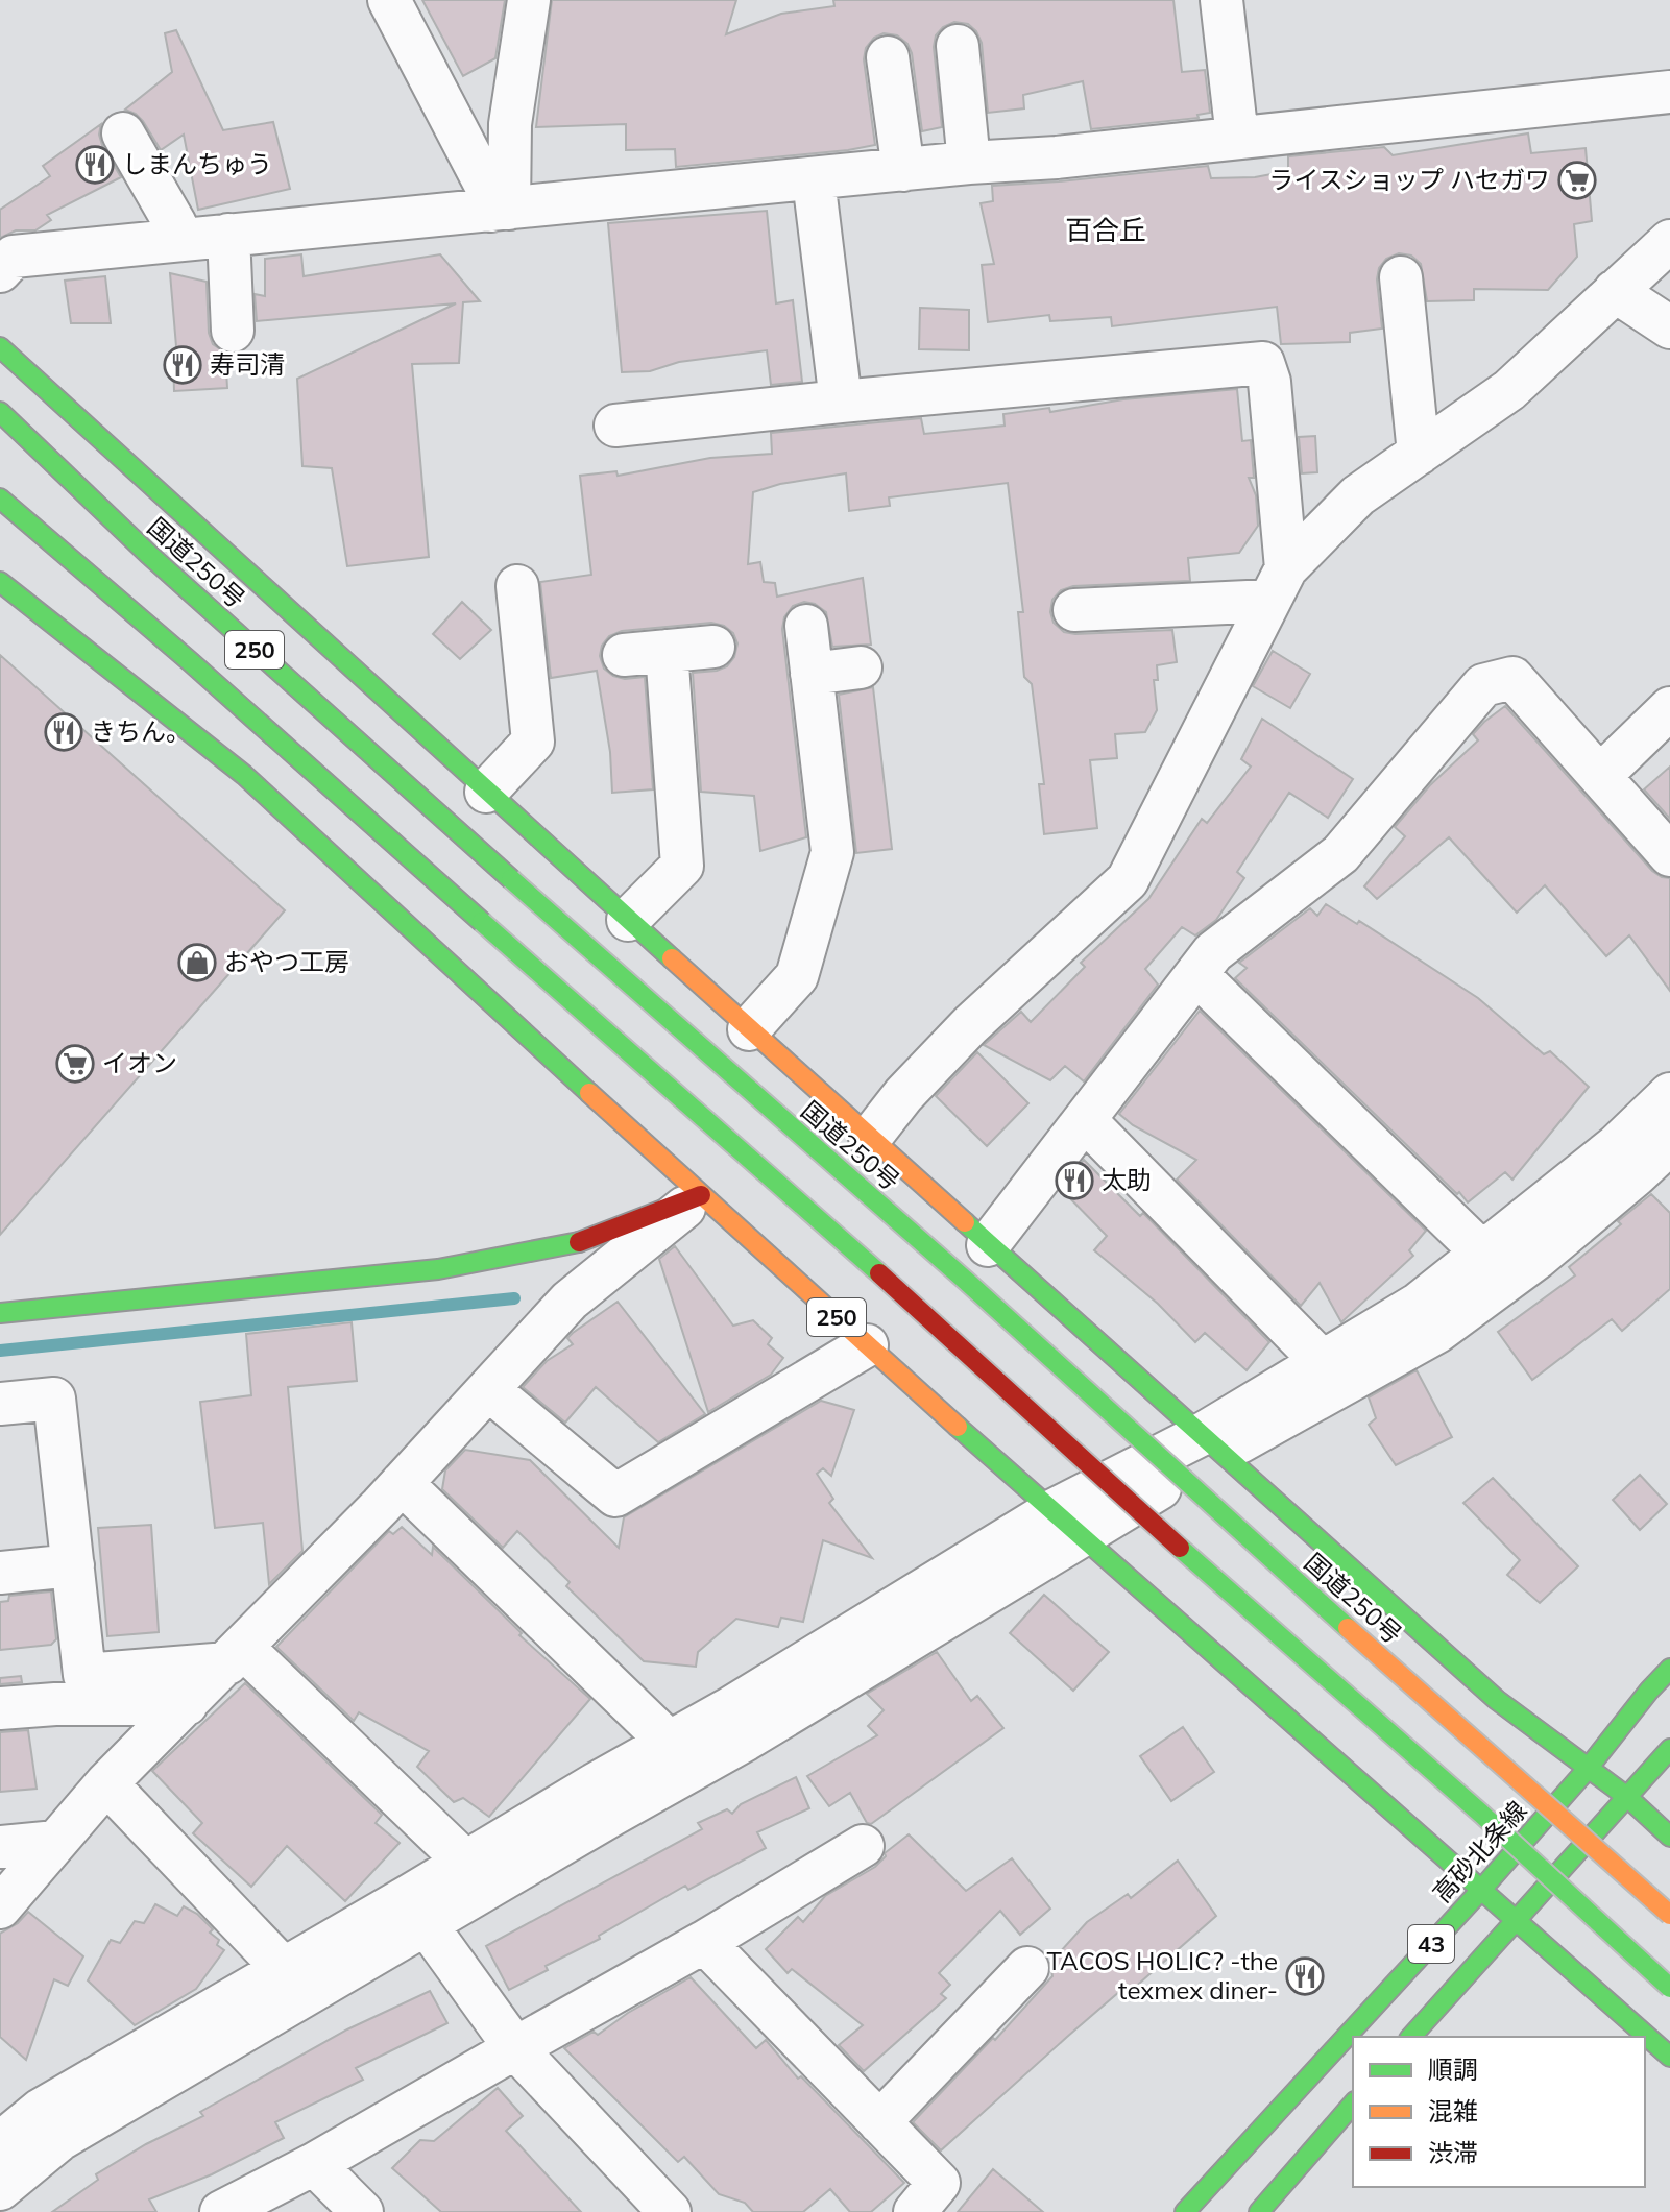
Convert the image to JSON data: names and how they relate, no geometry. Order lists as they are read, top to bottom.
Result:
{
  "streets": {
    "main road": [
      "国道250号",
      "250",
      "高砂北条線",
      "43"
    ]
  },
  "crossings": [
    ["250", "高砂北条線"],
    ["250", "43"]
  ],
  "districts": ["百合丘"],
  "places": {
    "restaurant": [
      "しまんちゅう",
      "寿司清",
      "きちん。",
      "太助",
      "TACOS HOLIC? -the texmex diner-"
    ],
    "supermarket": ["ライスショップ ハセガワ", "イオン"],
    "shop": ["おやつ工房"]
  },
  "legend": ["順調", "混雑", "渋滞"]
}
